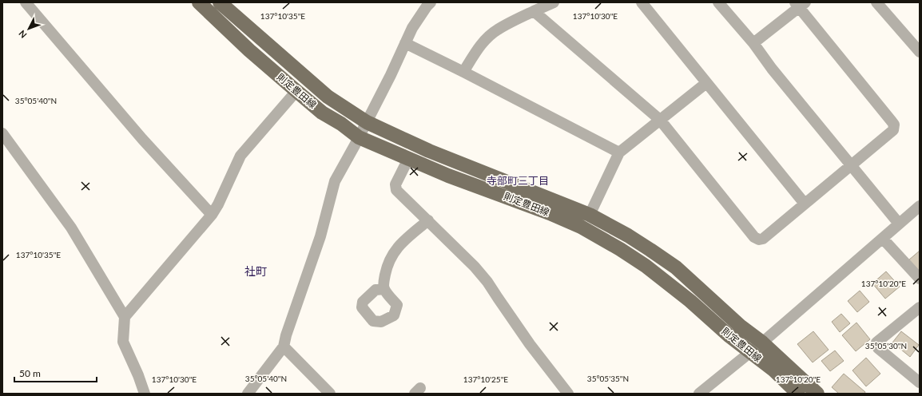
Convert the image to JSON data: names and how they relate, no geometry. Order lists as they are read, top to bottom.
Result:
{
  "streets": {
    "main road": ["則定豊田線"]
  },
  "districts": ["寺部町三丁目", "社町"],
  "scale_bar": "50 m",
  "north": "bottom left",
  "coordinates": [
    "137°10'35\"E",
    "137°10'30\"E",
    "35°05'40\"N",
    "137°10'20\"E",
    "35°05'30\"N",
    "35°05'35\"N",
    "137°10'25\"E"
  ]
}
